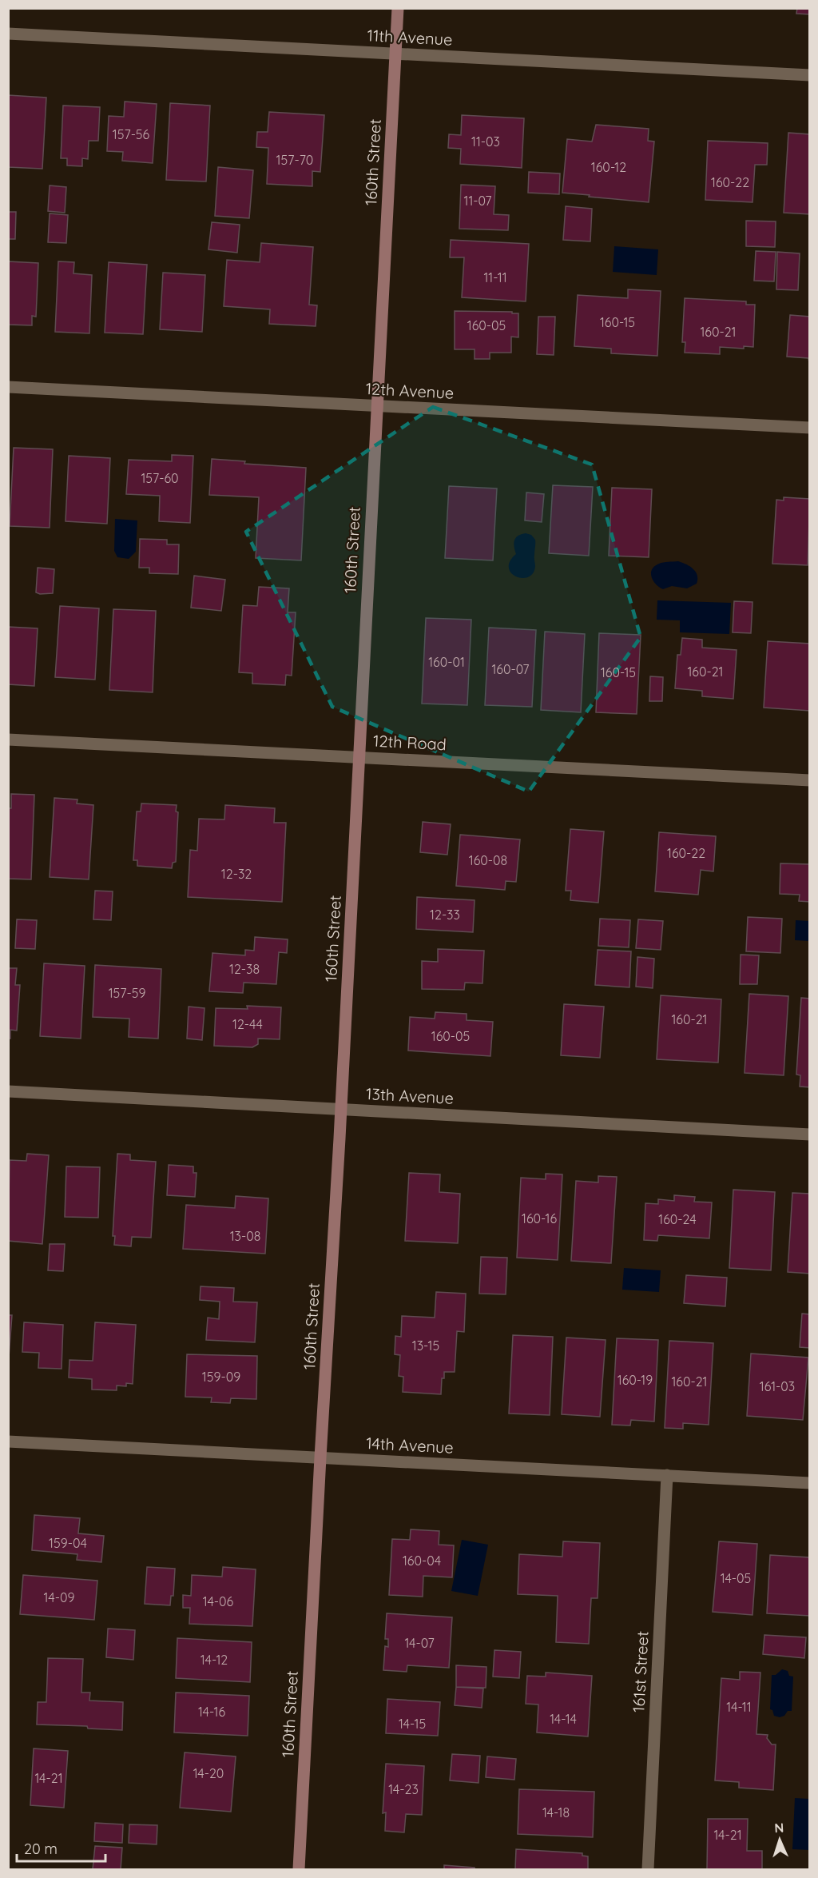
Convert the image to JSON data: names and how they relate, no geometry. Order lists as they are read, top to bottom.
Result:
{
  "streets": {
    "street": [
      "11th Avenue",
      "160th Street",
      "12th Avenue",
      "12th Road",
      "13th Avenue",
      "14th Avenue",
      "161st Street"
    ]
  },
  "crossings": [
    ["11th Avenue", "160th Street"],
    ["160th Street", "12th Avenue"],
    ["160th Street", "12th Road"],
    ["160th Street", "13th Avenue"],
    ["160th Street", "14th Avenue"],
    ["14th Avenue", "161st Street"]
  ],
  "house_numbers": [
    "157-56",
    "11-03",
    "157-70",
    "160-12",
    "160-22",
    "11-07",
    "11-11",
    "160-15",
    "160-05",
    "160-21",
    "157-60",
    "160-01",
    "160-07",
    "160-21",
    "160-15",
    "160-22",
    "160-08",
    "12-32",
    "12-33",
    "12-38",
    "157-59",
    "160-21",
    "12-44",
    "160-05",
    "160-16",
    "160-24",
    "13-08",
    "13-15",
    "159-09",
    "160-19",
    "160-21",
    "161-03",
    "159-04",
    "160-04",
    "14-05",
    "14-09",
    "14-06",
    "14-07",
    "14-12",
    "14-11",
    "14-16",
    "14-14",
    "14-15",
    "14-20",
    "14-21",
    "14-23",
    "14-18",
    "14-21"
  ],
  "scale_bar": "20 m",
  "north": "top"
}
